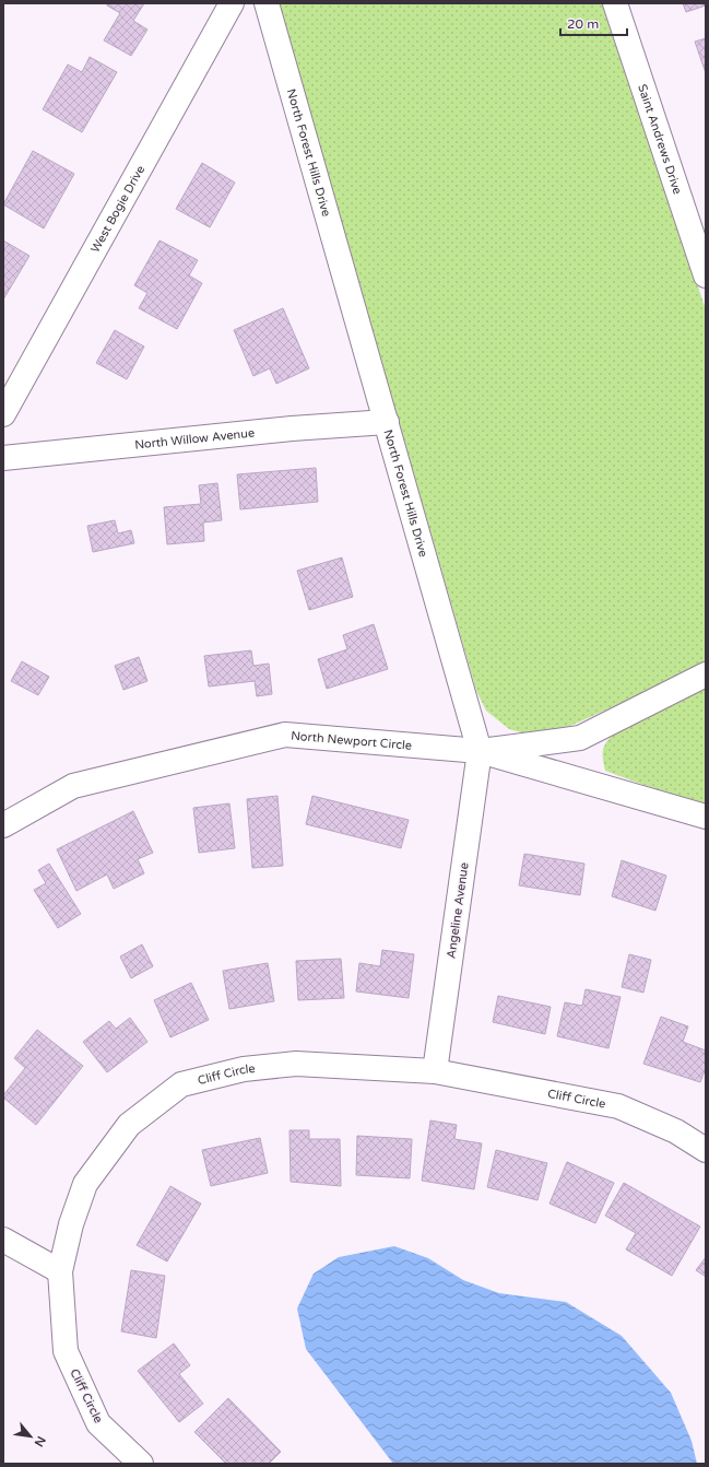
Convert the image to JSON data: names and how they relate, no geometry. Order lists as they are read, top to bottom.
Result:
{
  "streets": {
    "street": [
      "Saint Andrews Drive",
      "North Forest Hills Drive",
      "West Bogie Drive",
      "North Willow Avenue",
      "North Newport Circle",
      "Angeline Avenue",
      "Cliff Circle"
    ]
  },
  "crossings": [
    ["North Forest Hills Drive", "North Willow Avenue"],
    ["North Forest Hills Drive", "North Newport Circle"],
    ["North Forest Hills Drive", "Angeline Avenue"],
    ["North Newport Circle", "Angeline Avenue"],
    ["Angeline Avenue", "Cliff Circle"]
  ],
  "scale_bar": "20 m",
  "north": "bottom right"
}
